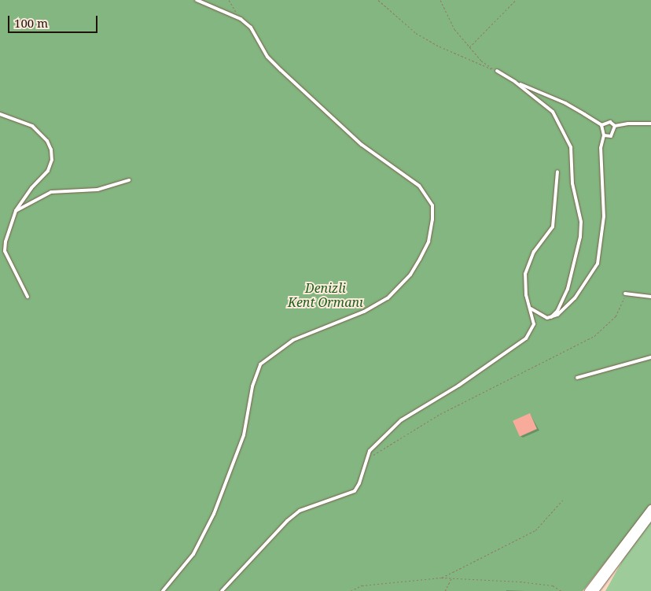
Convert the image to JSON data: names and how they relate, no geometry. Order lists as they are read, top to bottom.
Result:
{
  "parks": ["Denizli Kent Ormanı"],
  "scale_bar": "100 m"
}
